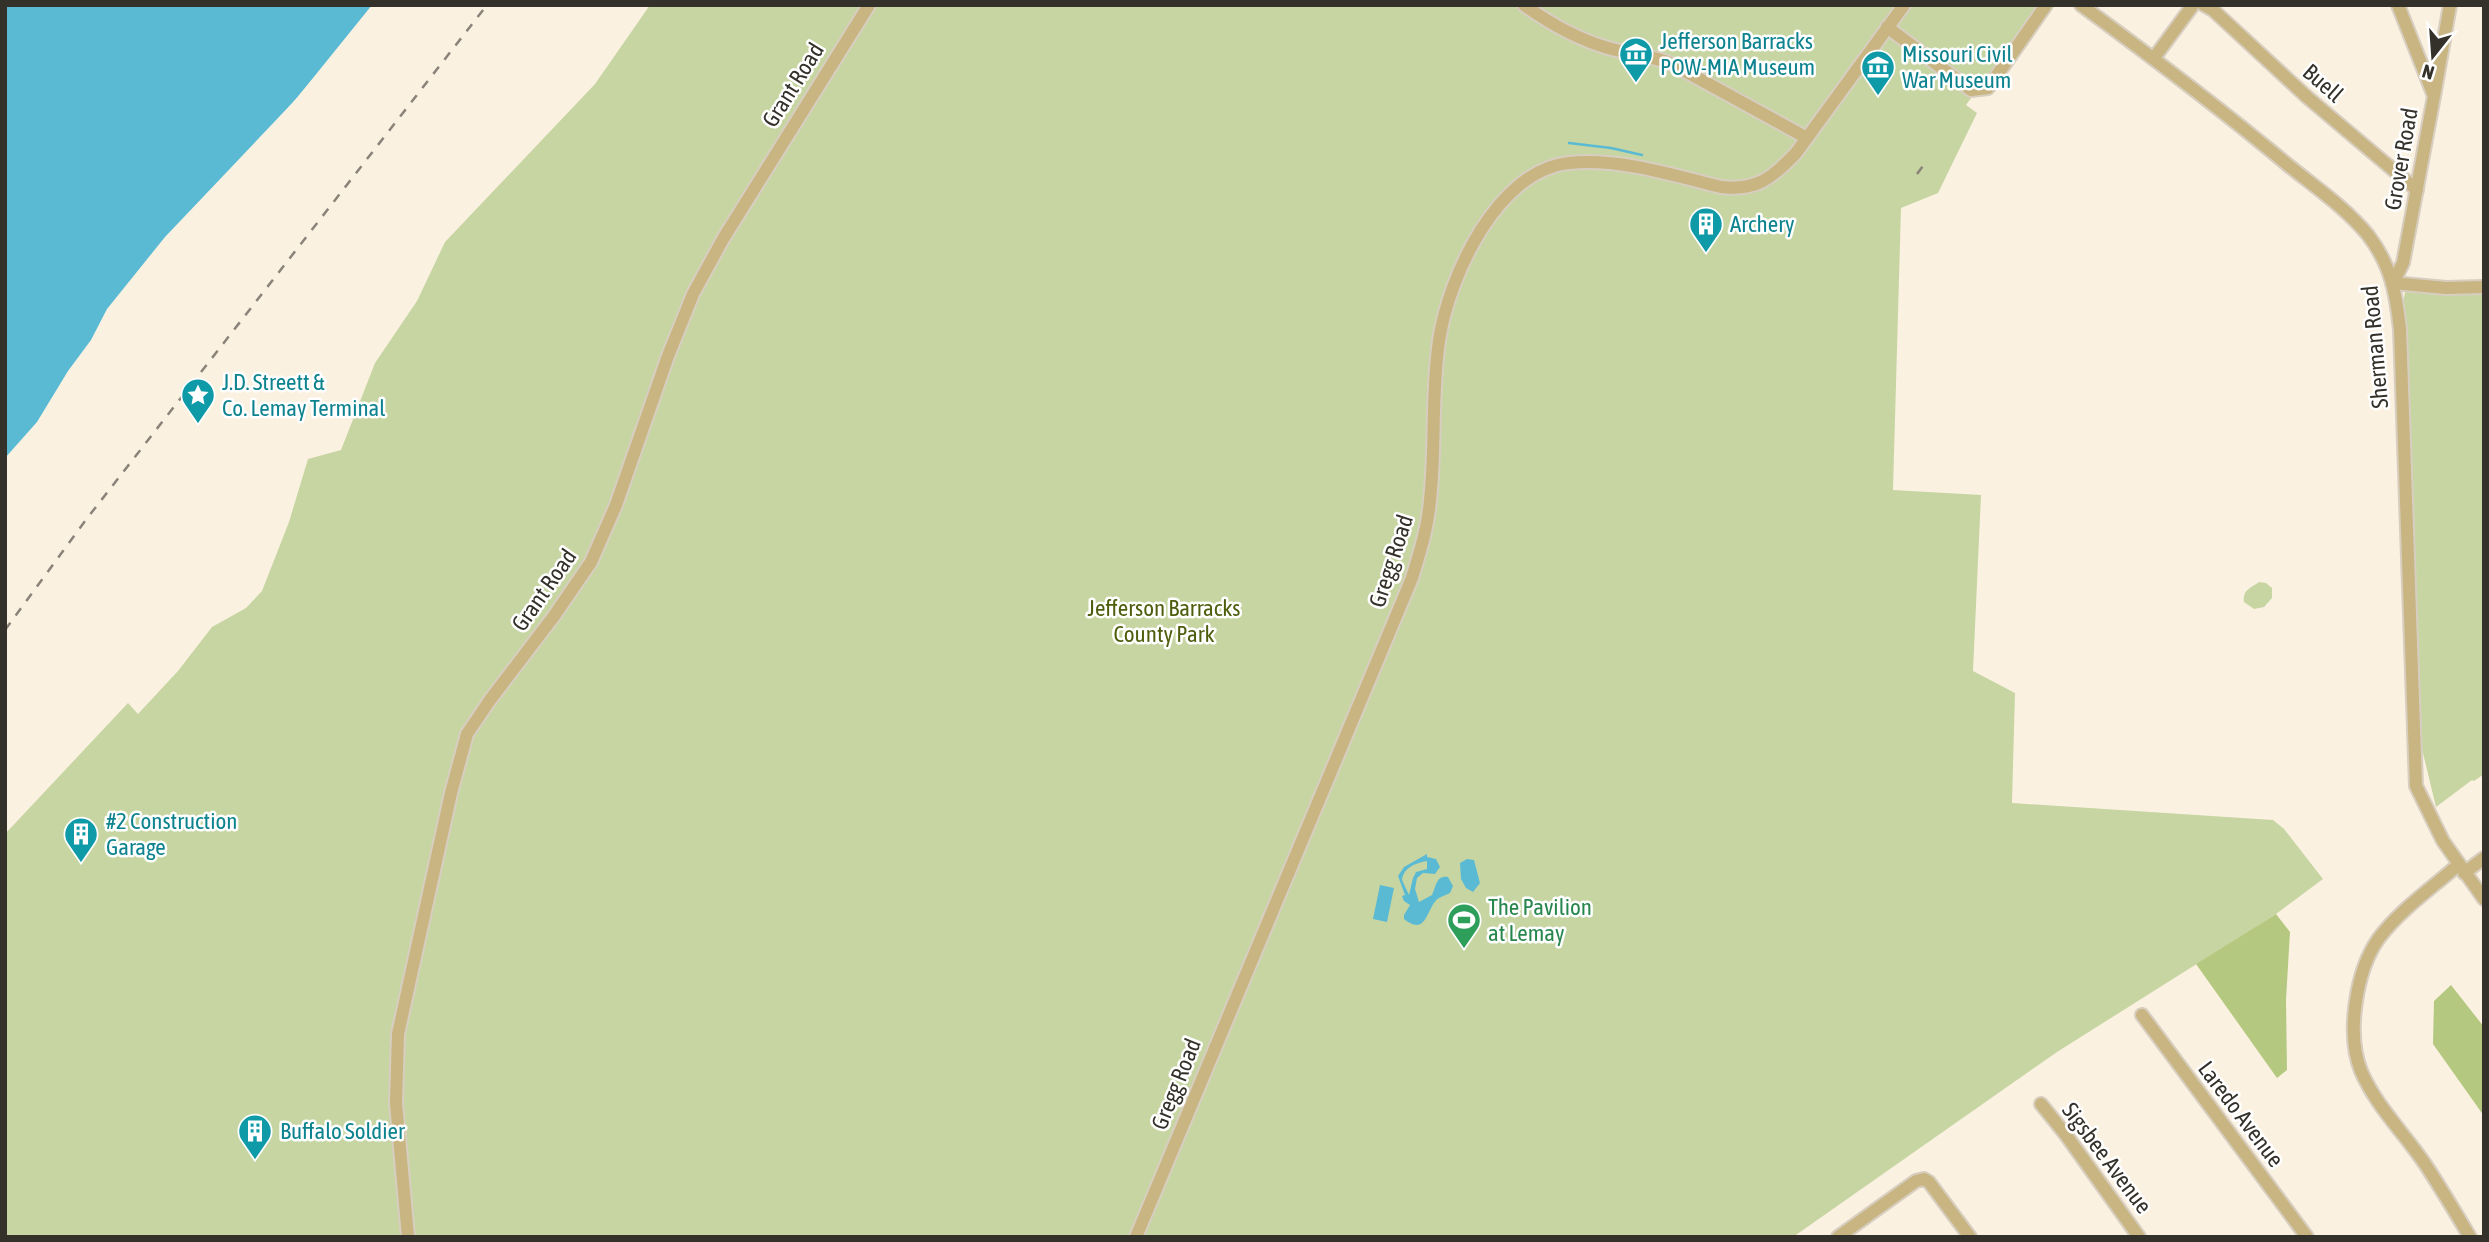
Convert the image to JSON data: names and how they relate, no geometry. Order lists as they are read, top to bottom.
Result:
{
  "streets": {
    "street": [
      "Buell",
      "Grant Road",
      "Grover Road",
      "Sherman Road",
      "Gregg Road",
      "Laredo Avenue",
      "Sigsbee Avenue"
    ]
  },
  "crossings": [
    ["Buell", "Grover Road"],
    ["Grover Road", "Sherman Road"]
  ],
  "parks": ["Jefferson Barracks County Park"],
  "places": {
    "museum": ["Jefferson Barracks POW-MIA Museum", "Missouri Civil War Museum"],
    "building": ["Archery", "#2 Construction Garage", "Buffalo Soldier"],
    "place": ["J.D. Streett & Co. Lemay Terminal"],
    "sports": ["The Pavilion at Lemay"]
  },
  "north": "bottom"
}
